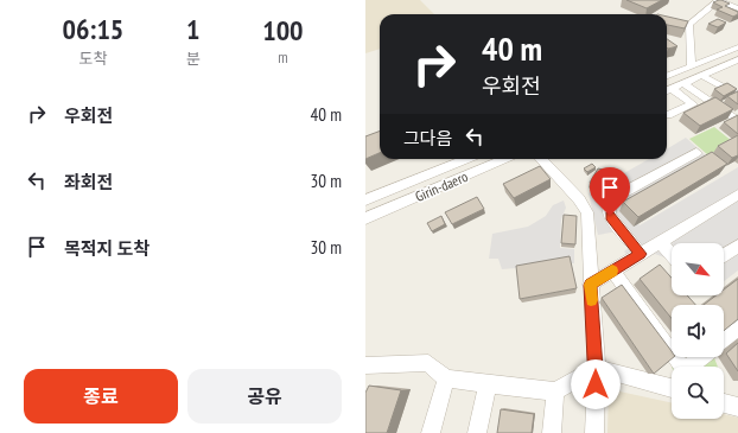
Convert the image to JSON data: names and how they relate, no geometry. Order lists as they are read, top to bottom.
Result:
{
  "streets": {
    "street": ["Girin-daero"]
  },
  "north": "bottom right",
  "page": {
    "eta": [
      "06:15",
      "도착",
      "1",
      "분",
      "100",
      "m"
    ],
    "turn": ["40 m", "우회전"],
    "list": [
      {
        "name": "우회전",
        "value": "40 m"
      },
      {
        "name": "좌회전",
        "value": "30 m"
      },
      {
        "name": "목적지 도착",
        "value": "30 m"
      }
    ],
    "then": "그다음",
    "buttons": ["종료", "공유"]
  }
}
